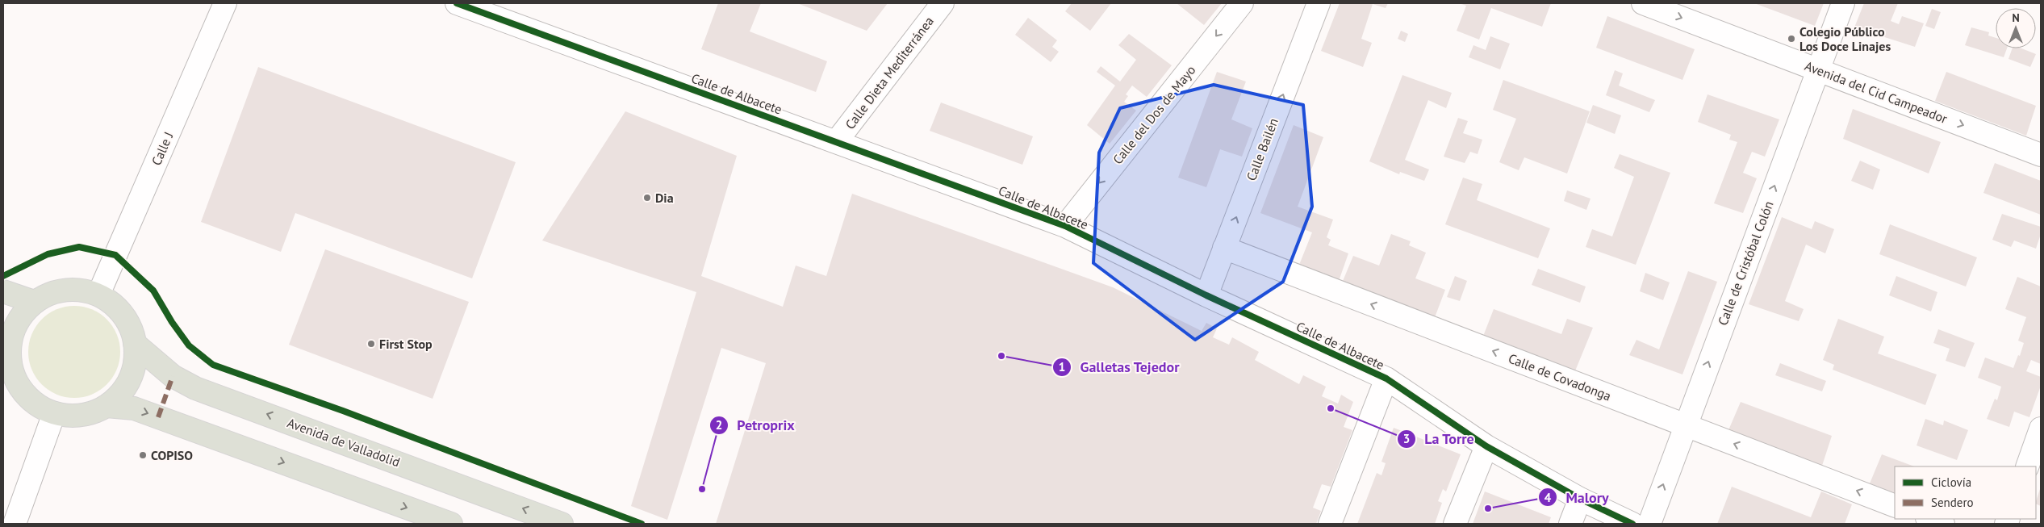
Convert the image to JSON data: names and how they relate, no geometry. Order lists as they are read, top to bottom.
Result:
{
  "streets": {
    "main road": ["Avenida de Valladolid"],
    "street": [
      "Calle Dieta Mediterránea",
      "Avenida del Cid Campeador",
      "Calle de Albacete",
      "Calle del Dos de Mayo",
      "Calle J",
      "Calle Bailén",
      "Calle de Cristóbal Colón",
      "Calle de Covadonga"
    ]
  },
  "crossings": [
    ["Calle Dieta Mediterránea", "Calle de Albacete"],
    ["Avenida del Cid Campeador", "Calle de Cristóbal Colón"],
    ["Calle de Albacete", "Calle del Dos de Mayo"],
    ["Calle de Albacete", "Calle Bailén"],
    ["Calle J", "Avenida de Valladolid"],
    ["Calle Bailén", "Calle de Covadonga"],
    ["Calle de Cristóbal Colón", "Calle de Covadonga"]
  ],
  "one_way": [
    "Avenida del Cid Campeador",
    "Calle del Dos de Mayo",
    "Calle Bailén",
    "Calle de Cristóbal Colón",
    "Calle de Covadonga"
  ],
  "places": [
    "Colegio Público Los Doce Linajes",
    "Dia",
    "First Stop",
    "Galletas Tejedor",
    "La Torre",
    "COPISO",
    "Petroprix",
    "Malory"
  ],
  "legend": ["Ciclovía", "Sendero"],
  "north": "top"
}
